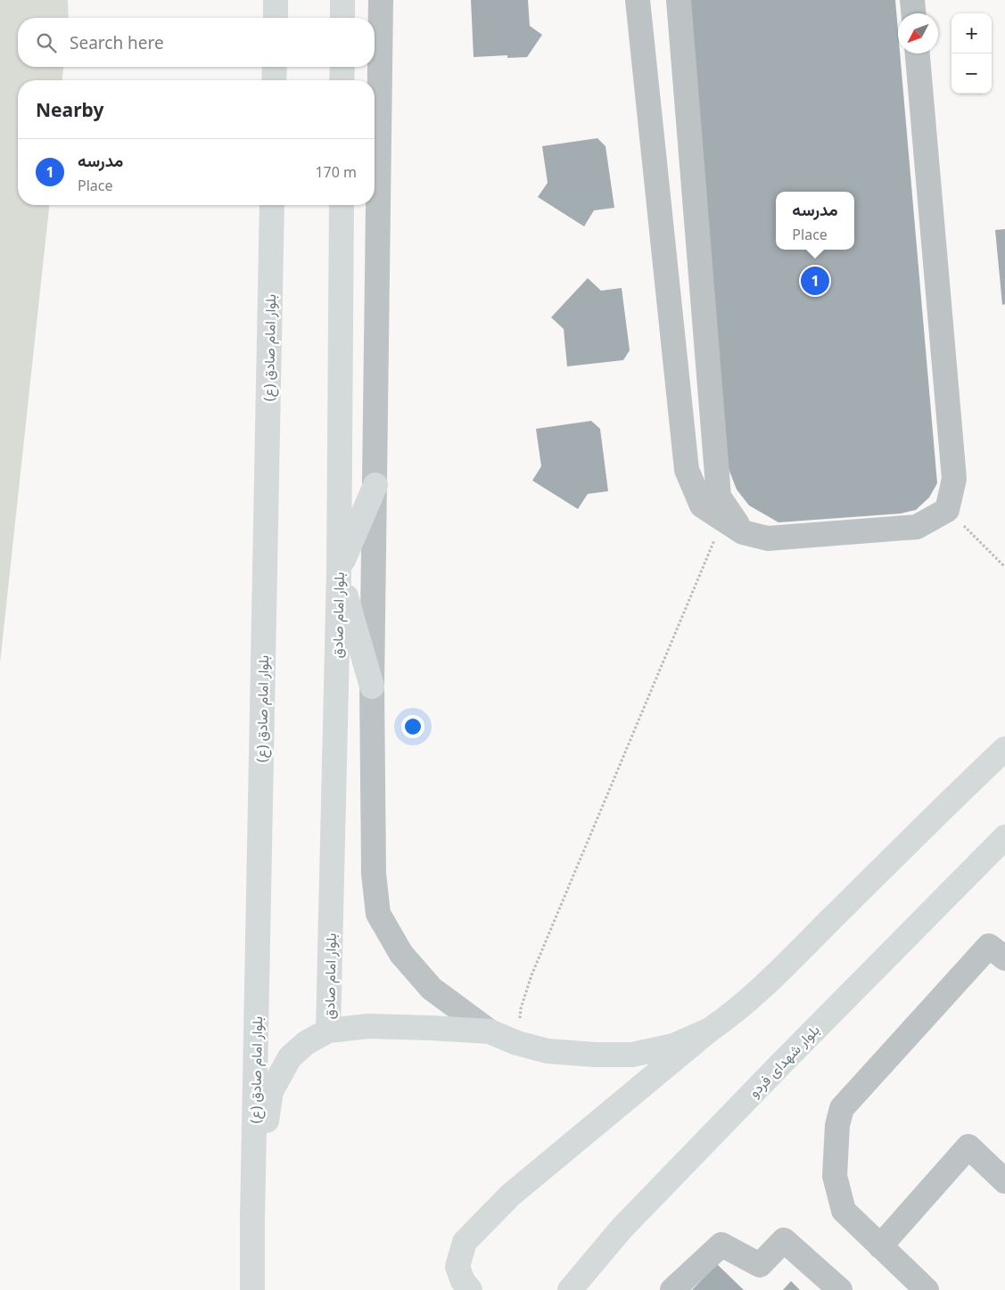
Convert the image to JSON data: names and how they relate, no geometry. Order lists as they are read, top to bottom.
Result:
{
  "streets": {
    "main road": ["بلوار امام صادق (ع)", "بلوار امام صادق", "بلوار شهدای فردو"]
  },
  "north": "bottom left",
  "page": {
    "map_buttons": ["+", "−"],
    "search": "Search here",
    "heading": "Nearby",
    "list": [
      {
        "mark": "1",
        "name": "مدرسه",
        "note": "Place",
        "value": "170 m"
      }
    ],
    "popup": ["مدرسه", "Place"],
    "pins": "1"
  }
}
